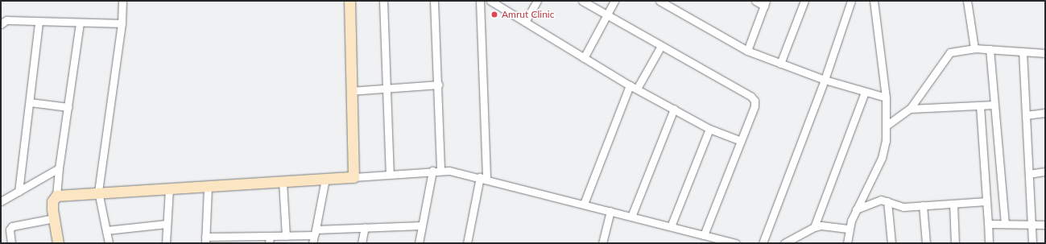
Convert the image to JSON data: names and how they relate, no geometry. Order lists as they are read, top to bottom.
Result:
{
  "places": ["Amrut Clinic"]
}
